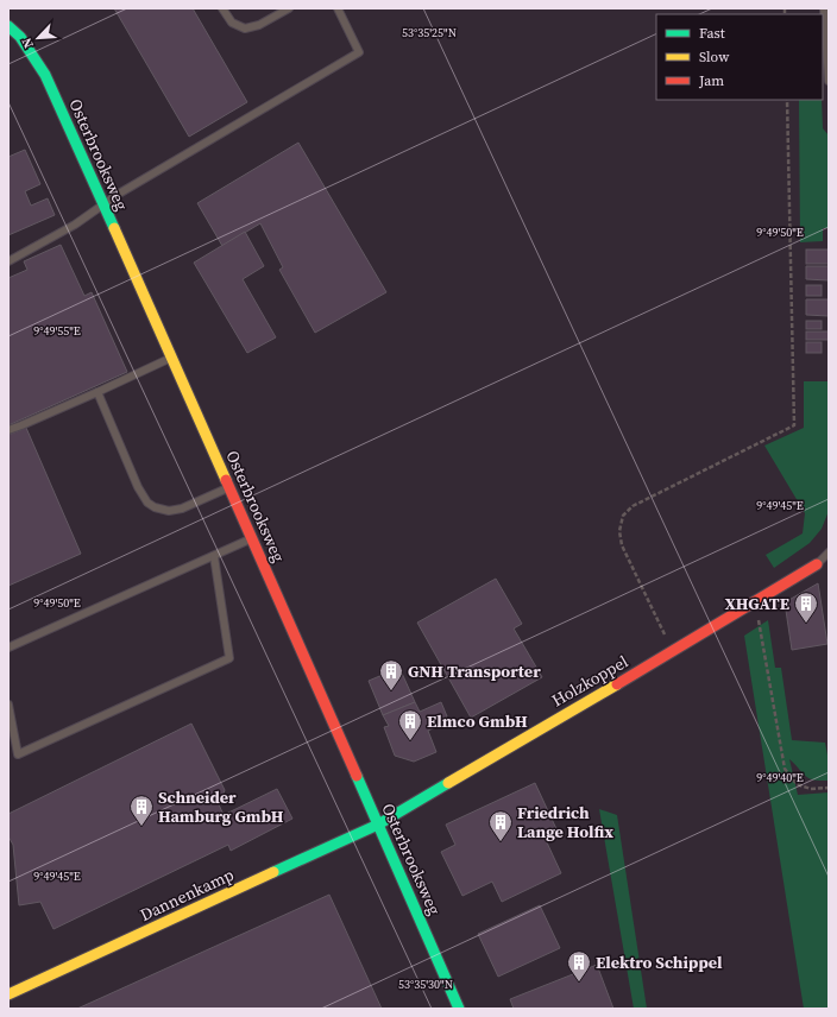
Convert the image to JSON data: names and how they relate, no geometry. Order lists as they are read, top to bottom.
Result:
{
  "streets": {
    "street": ["Osterbrooksweg", "Holzkoppel", "Dannenkamp"]
  },
  "crossings": [
    ["Osterbrooksweg", "Holzkoppel"],
    ["Osterbrooksweg", "Dannenkamp"],
    ["Holzkoppel", "Dannenkamp"]
  ],
  "places": {
    "building": [
      "XHGATE",
      "GNH Transporter",
      "Elmco GmbH",
      "Schneider Hamburg GmbH",
      "Friedrich Lange Holfix",
      "Elektro Schippel"
    ]
  },
  "legend": ["Fast", "Slow", "Jam"],
  "north": "bottom left",
  "coordinates": [
    "53°35'25\"N",
    "9°49'50\"E",
    "9°49'55\"E",
    "9°49'45\"E",
    "9°49'40\"E",
    "53°35'30\"N"
  ]
}
